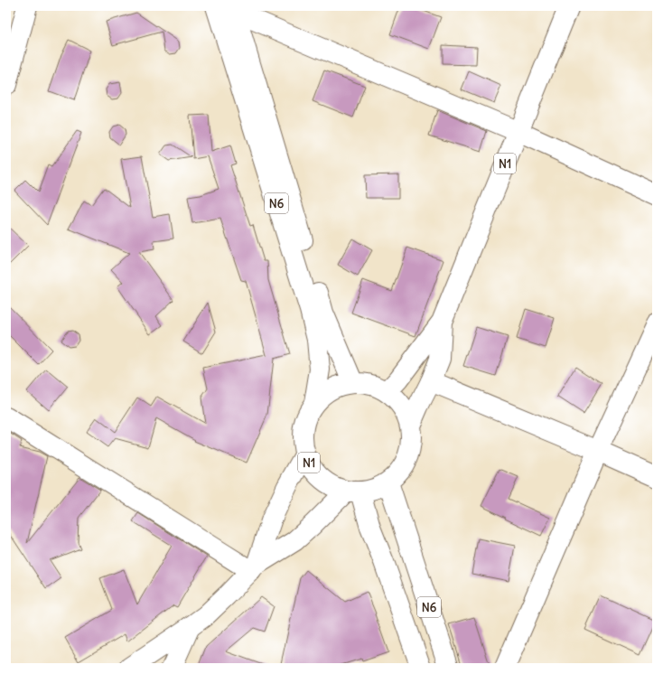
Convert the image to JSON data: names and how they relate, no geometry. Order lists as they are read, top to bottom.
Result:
{
  "streets": {
    "main road": ["N1", "N6"]
  },
  "crossings": [
    ["N1", "N6"]
  ]
}
